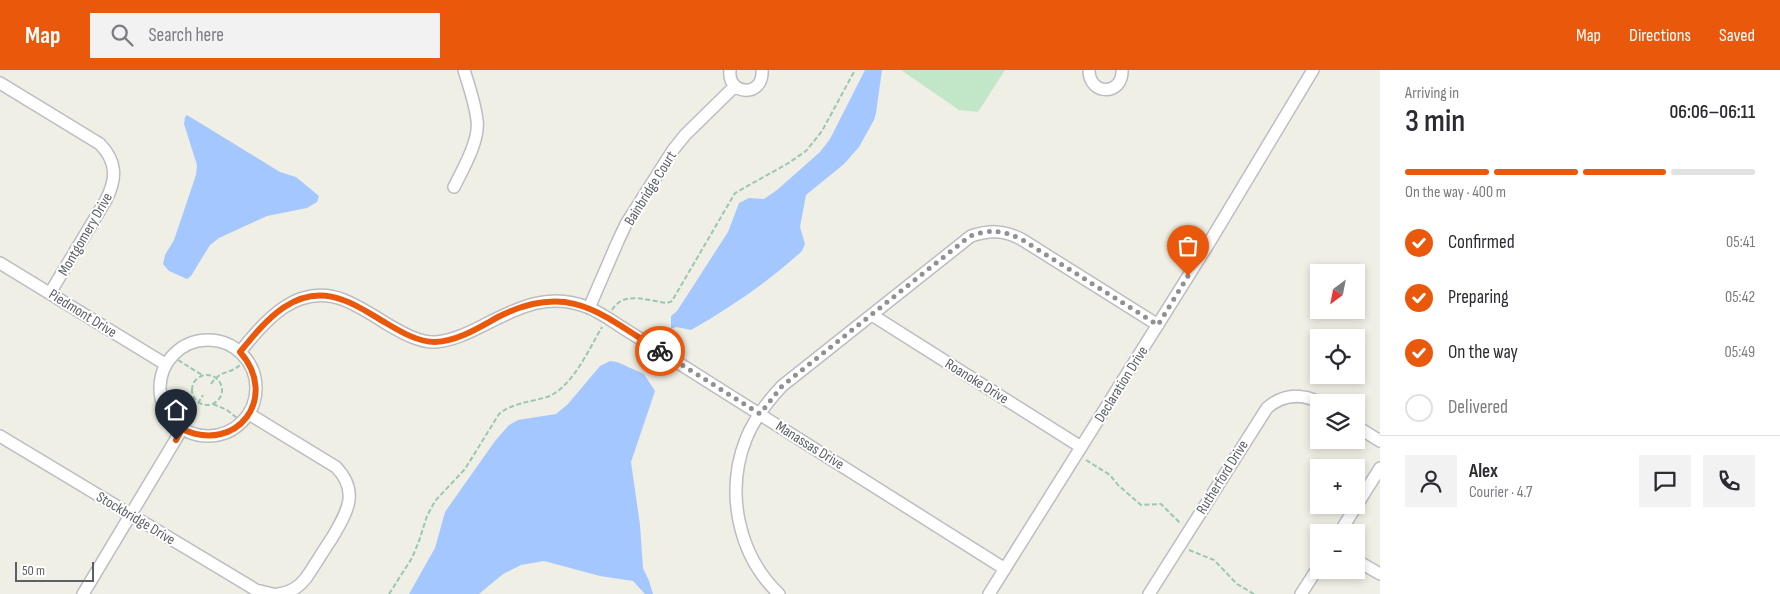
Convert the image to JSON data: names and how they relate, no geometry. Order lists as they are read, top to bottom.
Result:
{
  "streets": {
    "street": [
      "Bainbridge Court",
      "Montgomery Drive",
      "Piedmont Drive",
      "Roanoke Drive",
      "Declaration Drive",
      "Manassas Drive",
      "Rutherford Drive",
      "Stockbridge Drive"
    ]
  },
  "crossings": [
    ["Bainbridge Court", "Manassas Drive"],
    ["Montgomery Drive", "Piedmont Drive"],
    ["Roanoke Drive", "Declaration Drive"],
    ["Declaration Drive", "Manassas Drive"]
  ],
  "scale_bar": "50 m",
  "north": "bottom left",
  "page": {
    "header": "Map",
    "search": "Search here",
    "nav": ["Map", "Directions", "Saved"],
    "heading": ["3 min", "Arriving in", "06:06–06:11"],
    "panel": ["Alex", "Courier · 4.7"],
    "bar": "On the way · 400 m",
    "list": [
      ["Confirmed", "05:41"],
      ["Preparing", "05:42"],
      ["On the way", "05:49"],
      "Delivered"
    ],
    "map_buttons": ["+", "−"],
    "scale": "50 m"
  }
}
